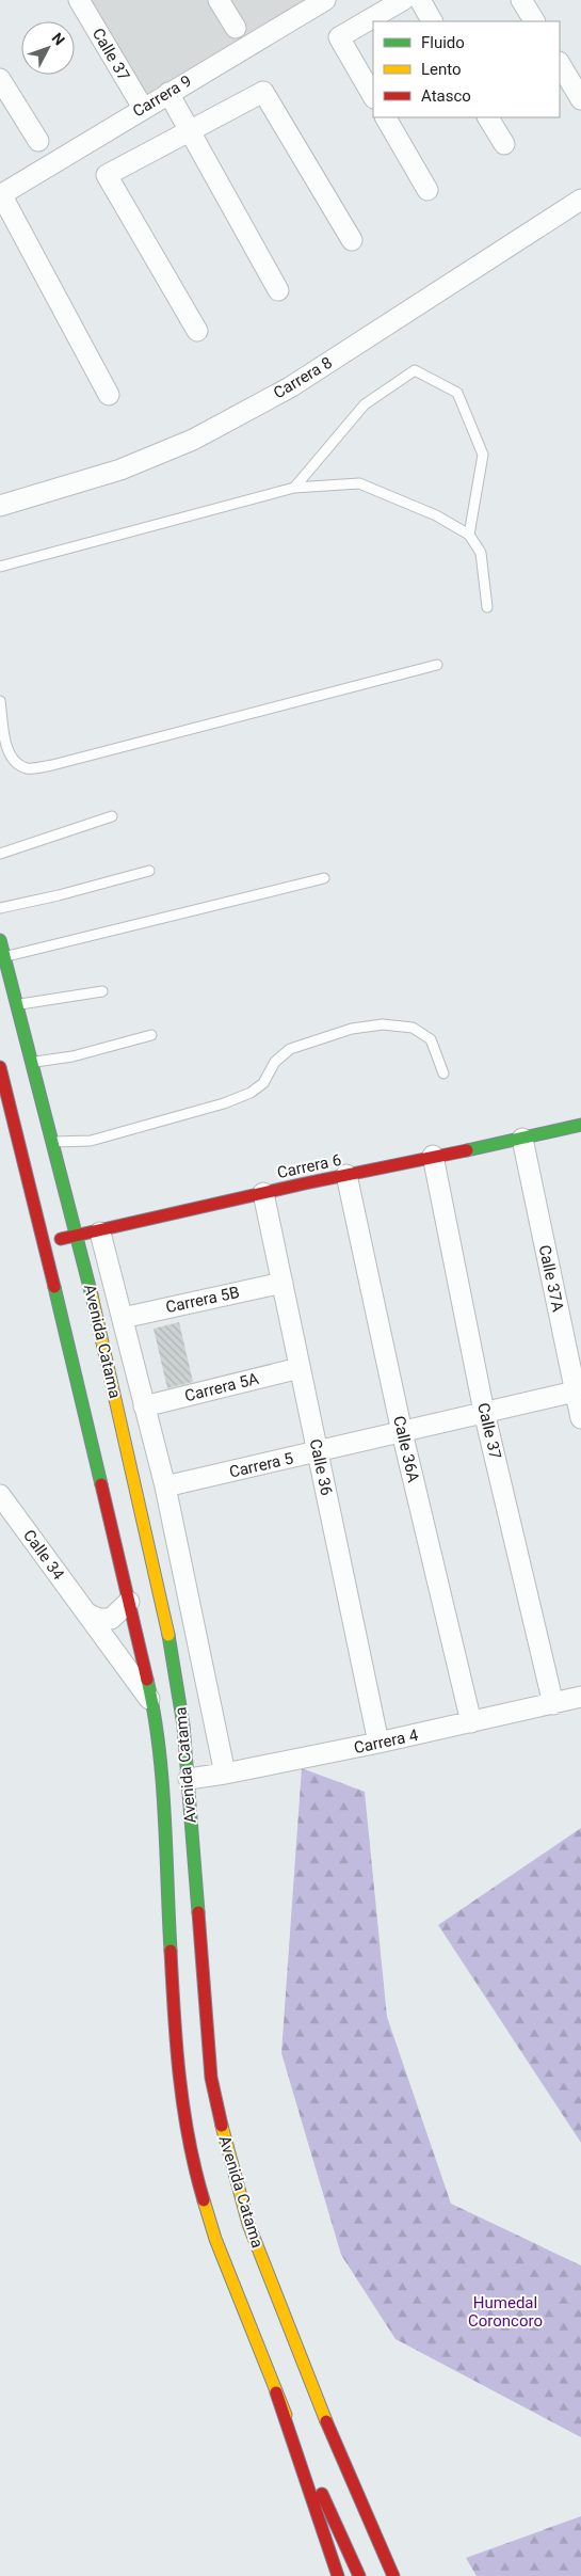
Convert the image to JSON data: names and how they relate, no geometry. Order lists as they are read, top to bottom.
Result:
{
  "streets": {
    "main road": ["Carrera 6", "Avenida Catama"],
    "street": [
      "Calle 37",
      "Carrera 9",
      "Carrera 8",
      "Calle 37A",
      "Carrera 5B",
      "Carrera 5A",
      "Calle 36A",
      "Carrera 5",
      "Calle 36",
      "Calle 34",
      "Carrera 4"
    ]
  },
  "crossings": [
    ["Calle 37", "Carrera 9"],
    ["Calle 37", "Carrera 6"],
    ["Calle 37", "Carrera 5"],
    ["Calle 37", "Carrera 4"],
    ["Carrera 6", "Calle 37A"],
    ["Carrera 6", "Avenida Catama"],
    ["Carrera 6", "Calle 36A"],
    ["Carrera 6", "Calle 36"],
    ["Calle 37A", "Carrera 5"],
    ["Carrera 5B", "Avenida Catama"],
    ["Carrera 5B", "Calle 36"],
    ["Avenida Catama", "Carrera 5A"],
    ["Avenida Catama", "Carrera 5"],
    ["Avenida Catama", "Calle 34"],
    ["Avenida Catama", "Carrera 4"],
    ["Carrera 5A", "Calle 36"],
    ["Calle 36A", "Carrera 5"],
    ["Calle 36A", "Carrera 4"],
    ["Carrera 5", "Calle 36"],
    ["Calle 36", "Carrera 4"]
  ],
  "parks": ["Humedal Coroncoro"],
  "legend": ["Fluido", "Lento", "Atasco"],
  "north": "top right"
}
